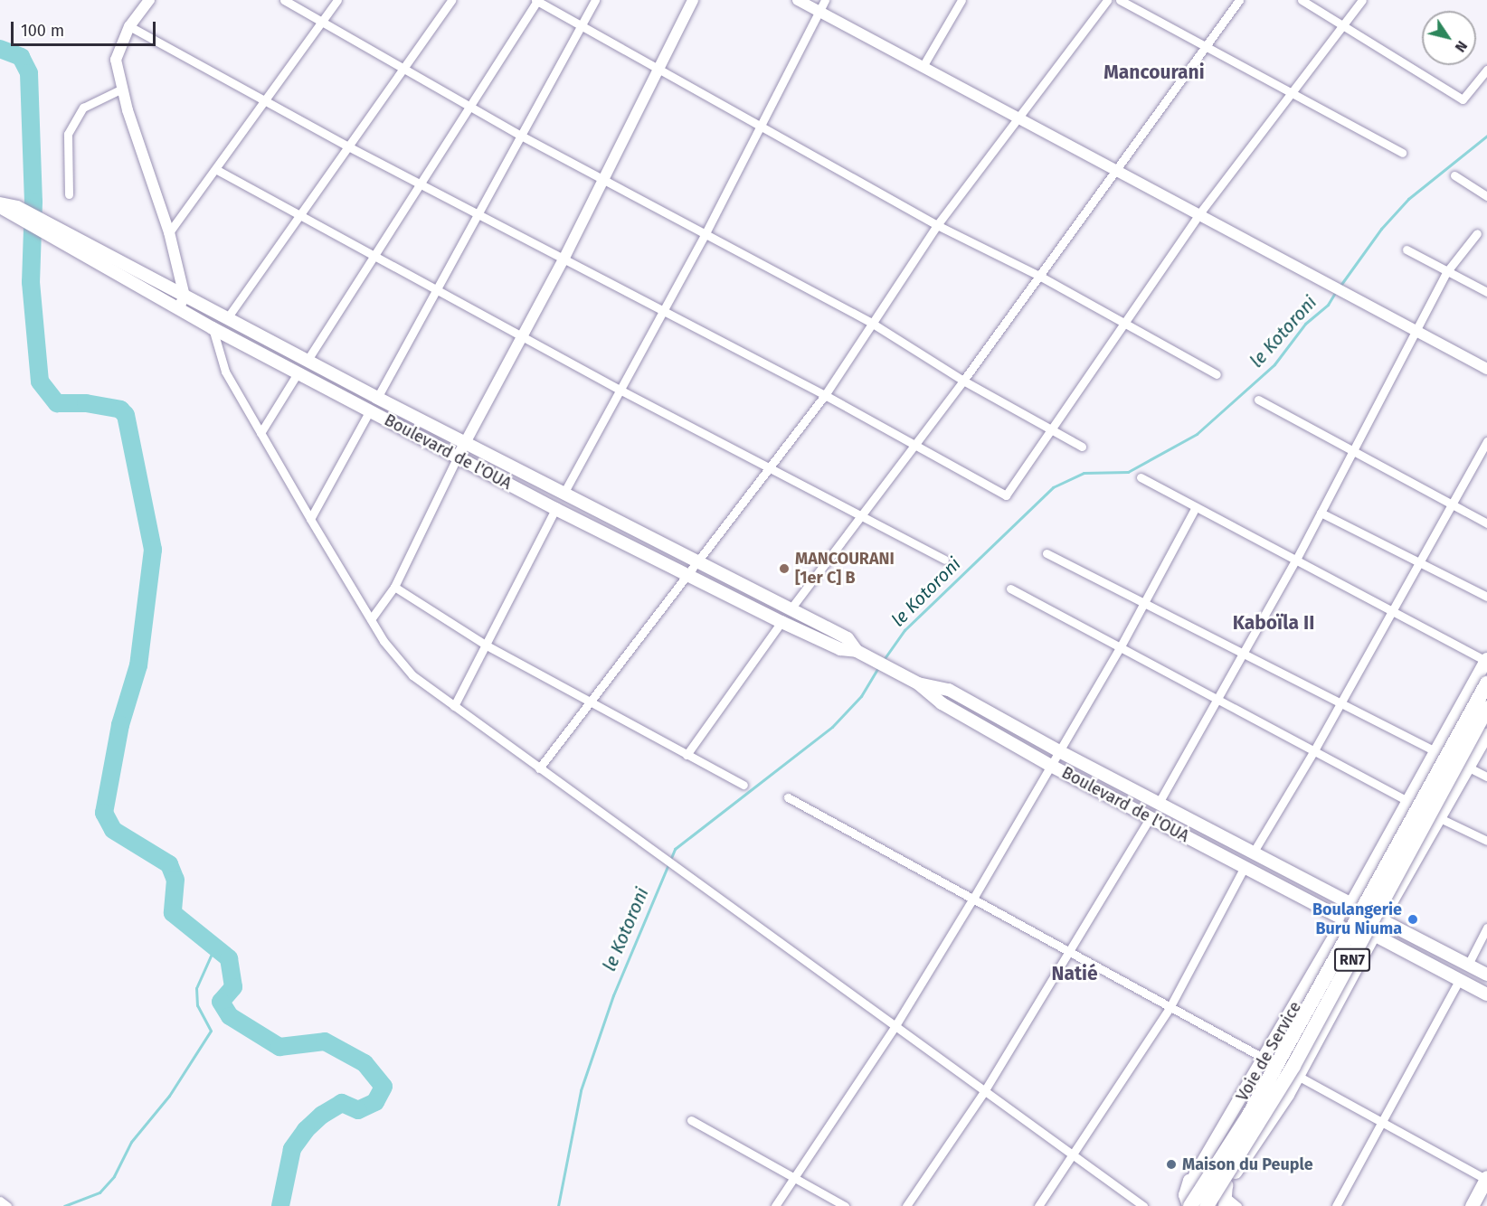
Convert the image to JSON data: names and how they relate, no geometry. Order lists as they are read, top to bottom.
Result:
{
  "streets": {
    "highway": ["RN7"],
    "main road": ["Boulevard de l'OUA", "Voie de Service"]
  },
  "crossings": [
    ["Boulevard de l'OUA", "Voie de Service"],
    ["RN7", "Voie de Service"]
  ],
  "districts": ["Mancourani", "Kaboïla II", "Natié"],
  "water": ["le Kotoroni"],
  "places": ["MANCOURANI [1er C] B", "Boulangerie Buru Niuma", "Maison du Peuple"],
  "scale_bar": "100 m",
  "north": "bottom right"
}
